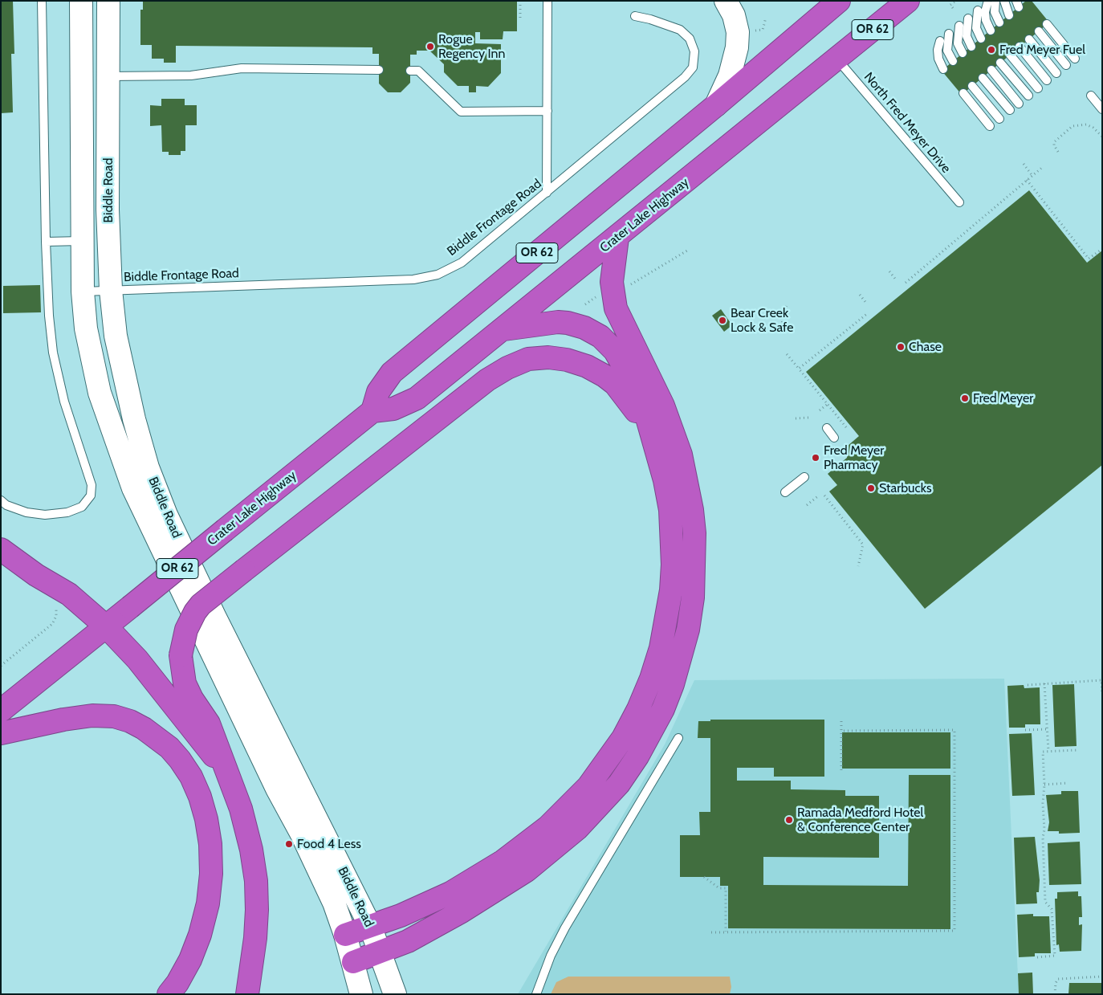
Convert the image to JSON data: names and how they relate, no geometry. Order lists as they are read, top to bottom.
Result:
{
  "streets": {
    "highway": ["OR 62", "Crater Lake Highway"],
    "main road": ["Biddle Road"],
    "lane": ["North Fred Meyer Drive", "Biddle Frontage Road"]
  },
  "crossings": [
    ["OR 62", "Crater Lake Highway"],
    ["North Fred Meyer Drive", "Crater Lake Highway"],
    ["Biddle Road", "Biddle Frontage Road"]
  ],
  "places": [
    "Rogue Regency Inn",
    "Fred Meyer Fuel",
    "Bear Creek Lock & Safe",
    "Chase",
    "Fred Meyer",
    "Fred Meyer Pharmacy",
    "Starbucks",
    "Ramada Medford Hotel & Conference Center",
    "Food 4 Less"
  ]
}
